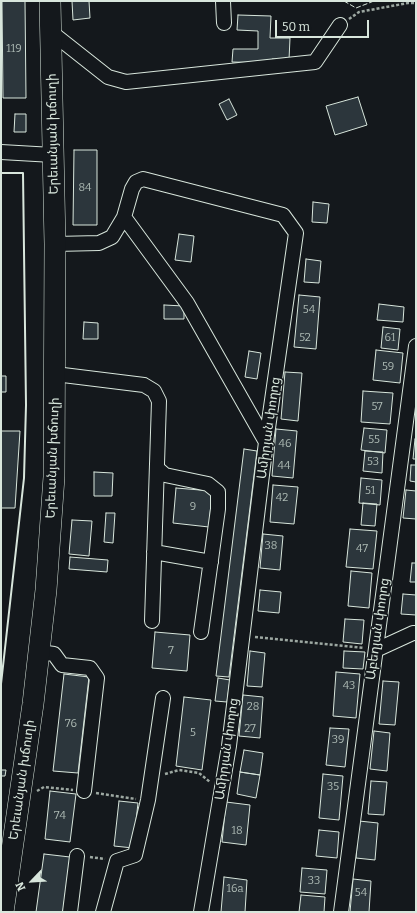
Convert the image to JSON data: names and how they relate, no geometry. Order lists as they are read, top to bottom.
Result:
{
  "streets": {
    "highway": ["Երեւանյան խճուղի"],
    "street": ["Ամիրյան փողոց", "Աբեղյան փողոց"]
  },
  "crossings": [
    ["Երեւանյան խճուղի", "Ամիրյան փողոց"]
  ],
  "house_numbers": [
    "119",
    "84",
    "54",
    "52",
    "61",
    "59",
    "57",
    "55",
    "46",
    "53",
    "44",
    "51",
    "42",
    "9",
    "38",
    "47",
    "7",
    "43",
    "28",
    "76",
    "27",
    "5",
    "39",
    "35",
    "74",
    "18",
    "33",
    "16a",
    "54"
  ],
  "scale_bar": "50 m",
  "north": "bottom left"
}
